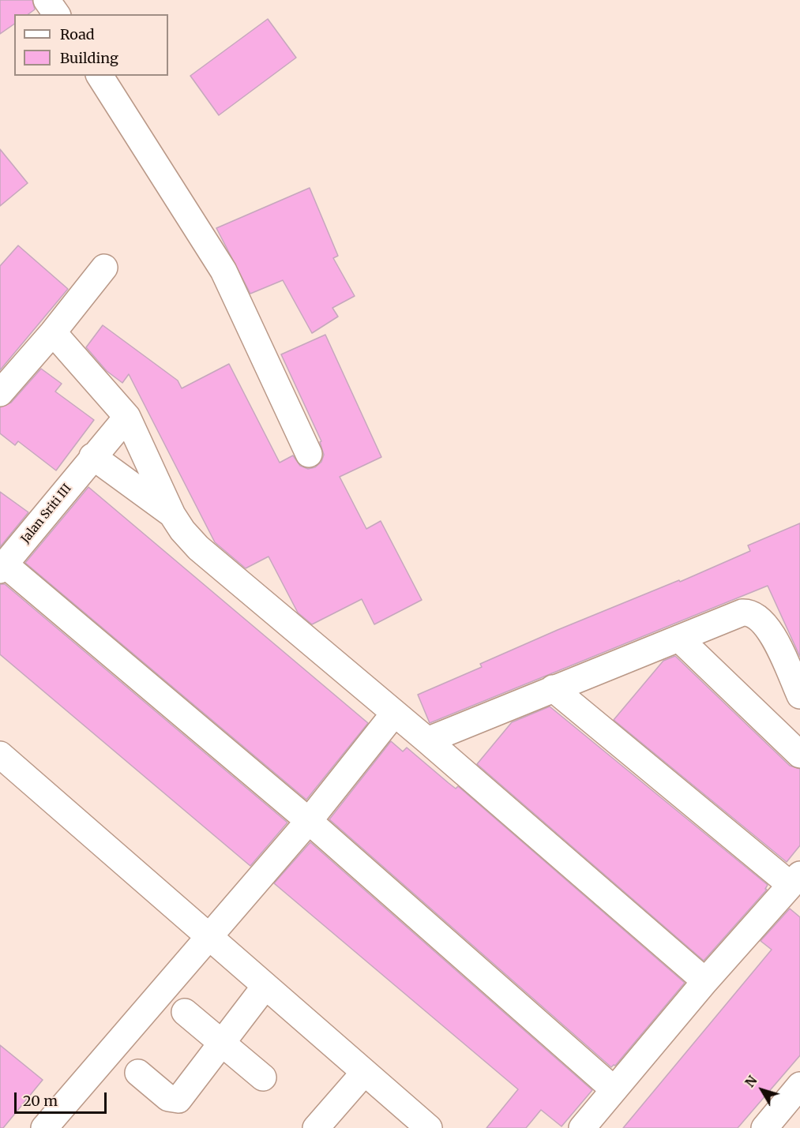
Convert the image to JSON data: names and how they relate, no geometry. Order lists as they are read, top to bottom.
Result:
{
  "streets": {
    "street": ["Jalan Sriti III"]
  },
  "legend": ["Road", "Building"],
  "scale_bar": "20 m",
  "north": "top left"
}
